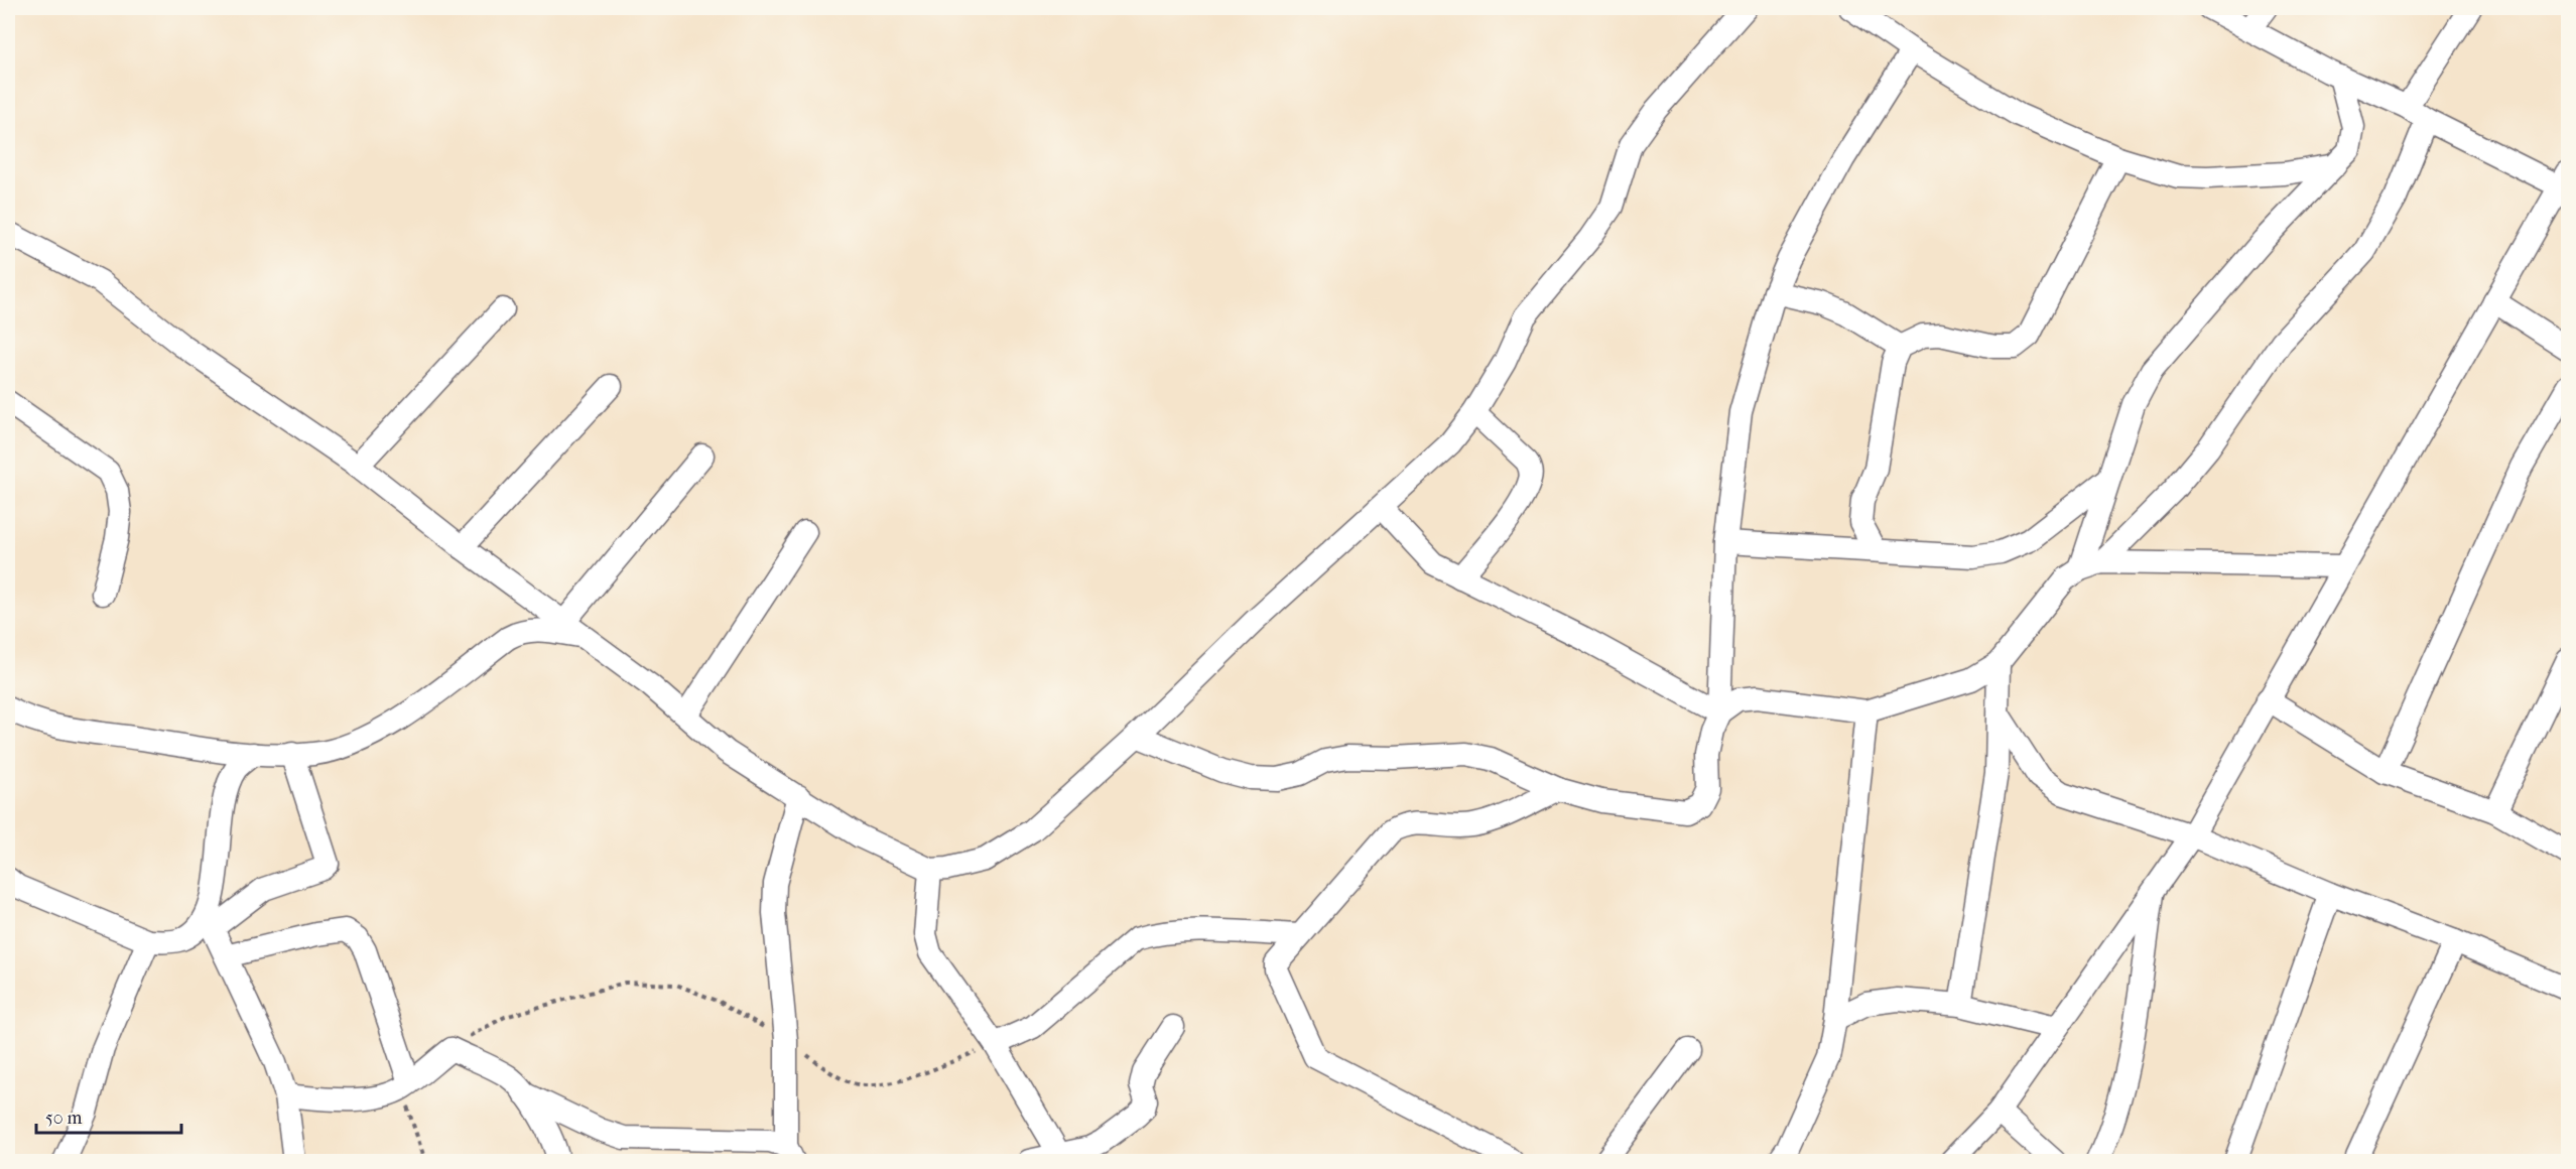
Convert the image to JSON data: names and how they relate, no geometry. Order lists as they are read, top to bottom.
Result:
{
  "scale_bar": "50 m"
}
